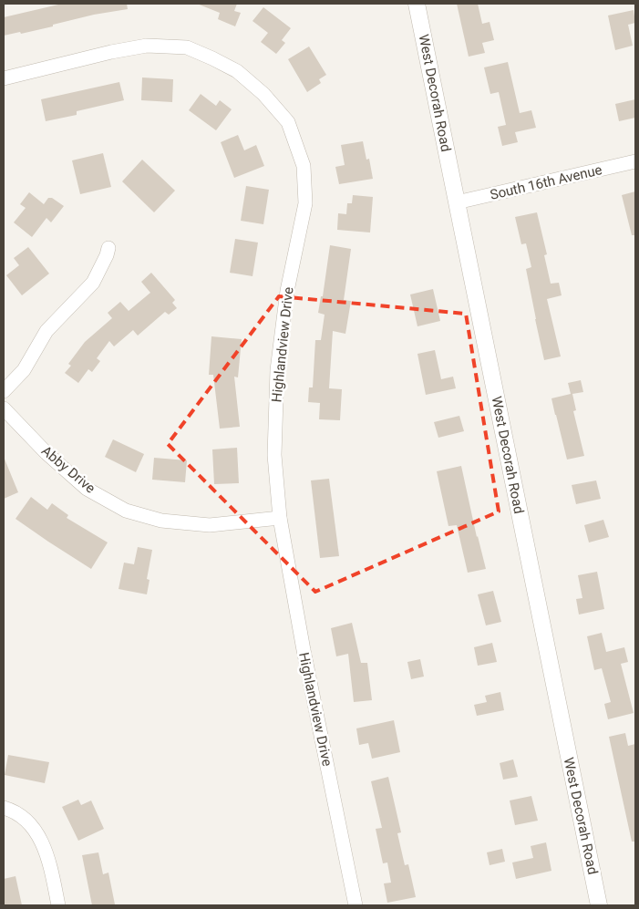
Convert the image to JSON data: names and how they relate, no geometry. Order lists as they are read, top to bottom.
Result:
{
  "streets": {
    "street": [
      "West Decorah Road",
      "South 16th Avenue",
      "Highlandview Drive",
      "Abby Drive"
    ]
  },
  "crossings": [
    ["West Decorah Road", "South 16th Avenue"],
    ["Highlandview Drive", "Abby Drive"]
  ]
}
